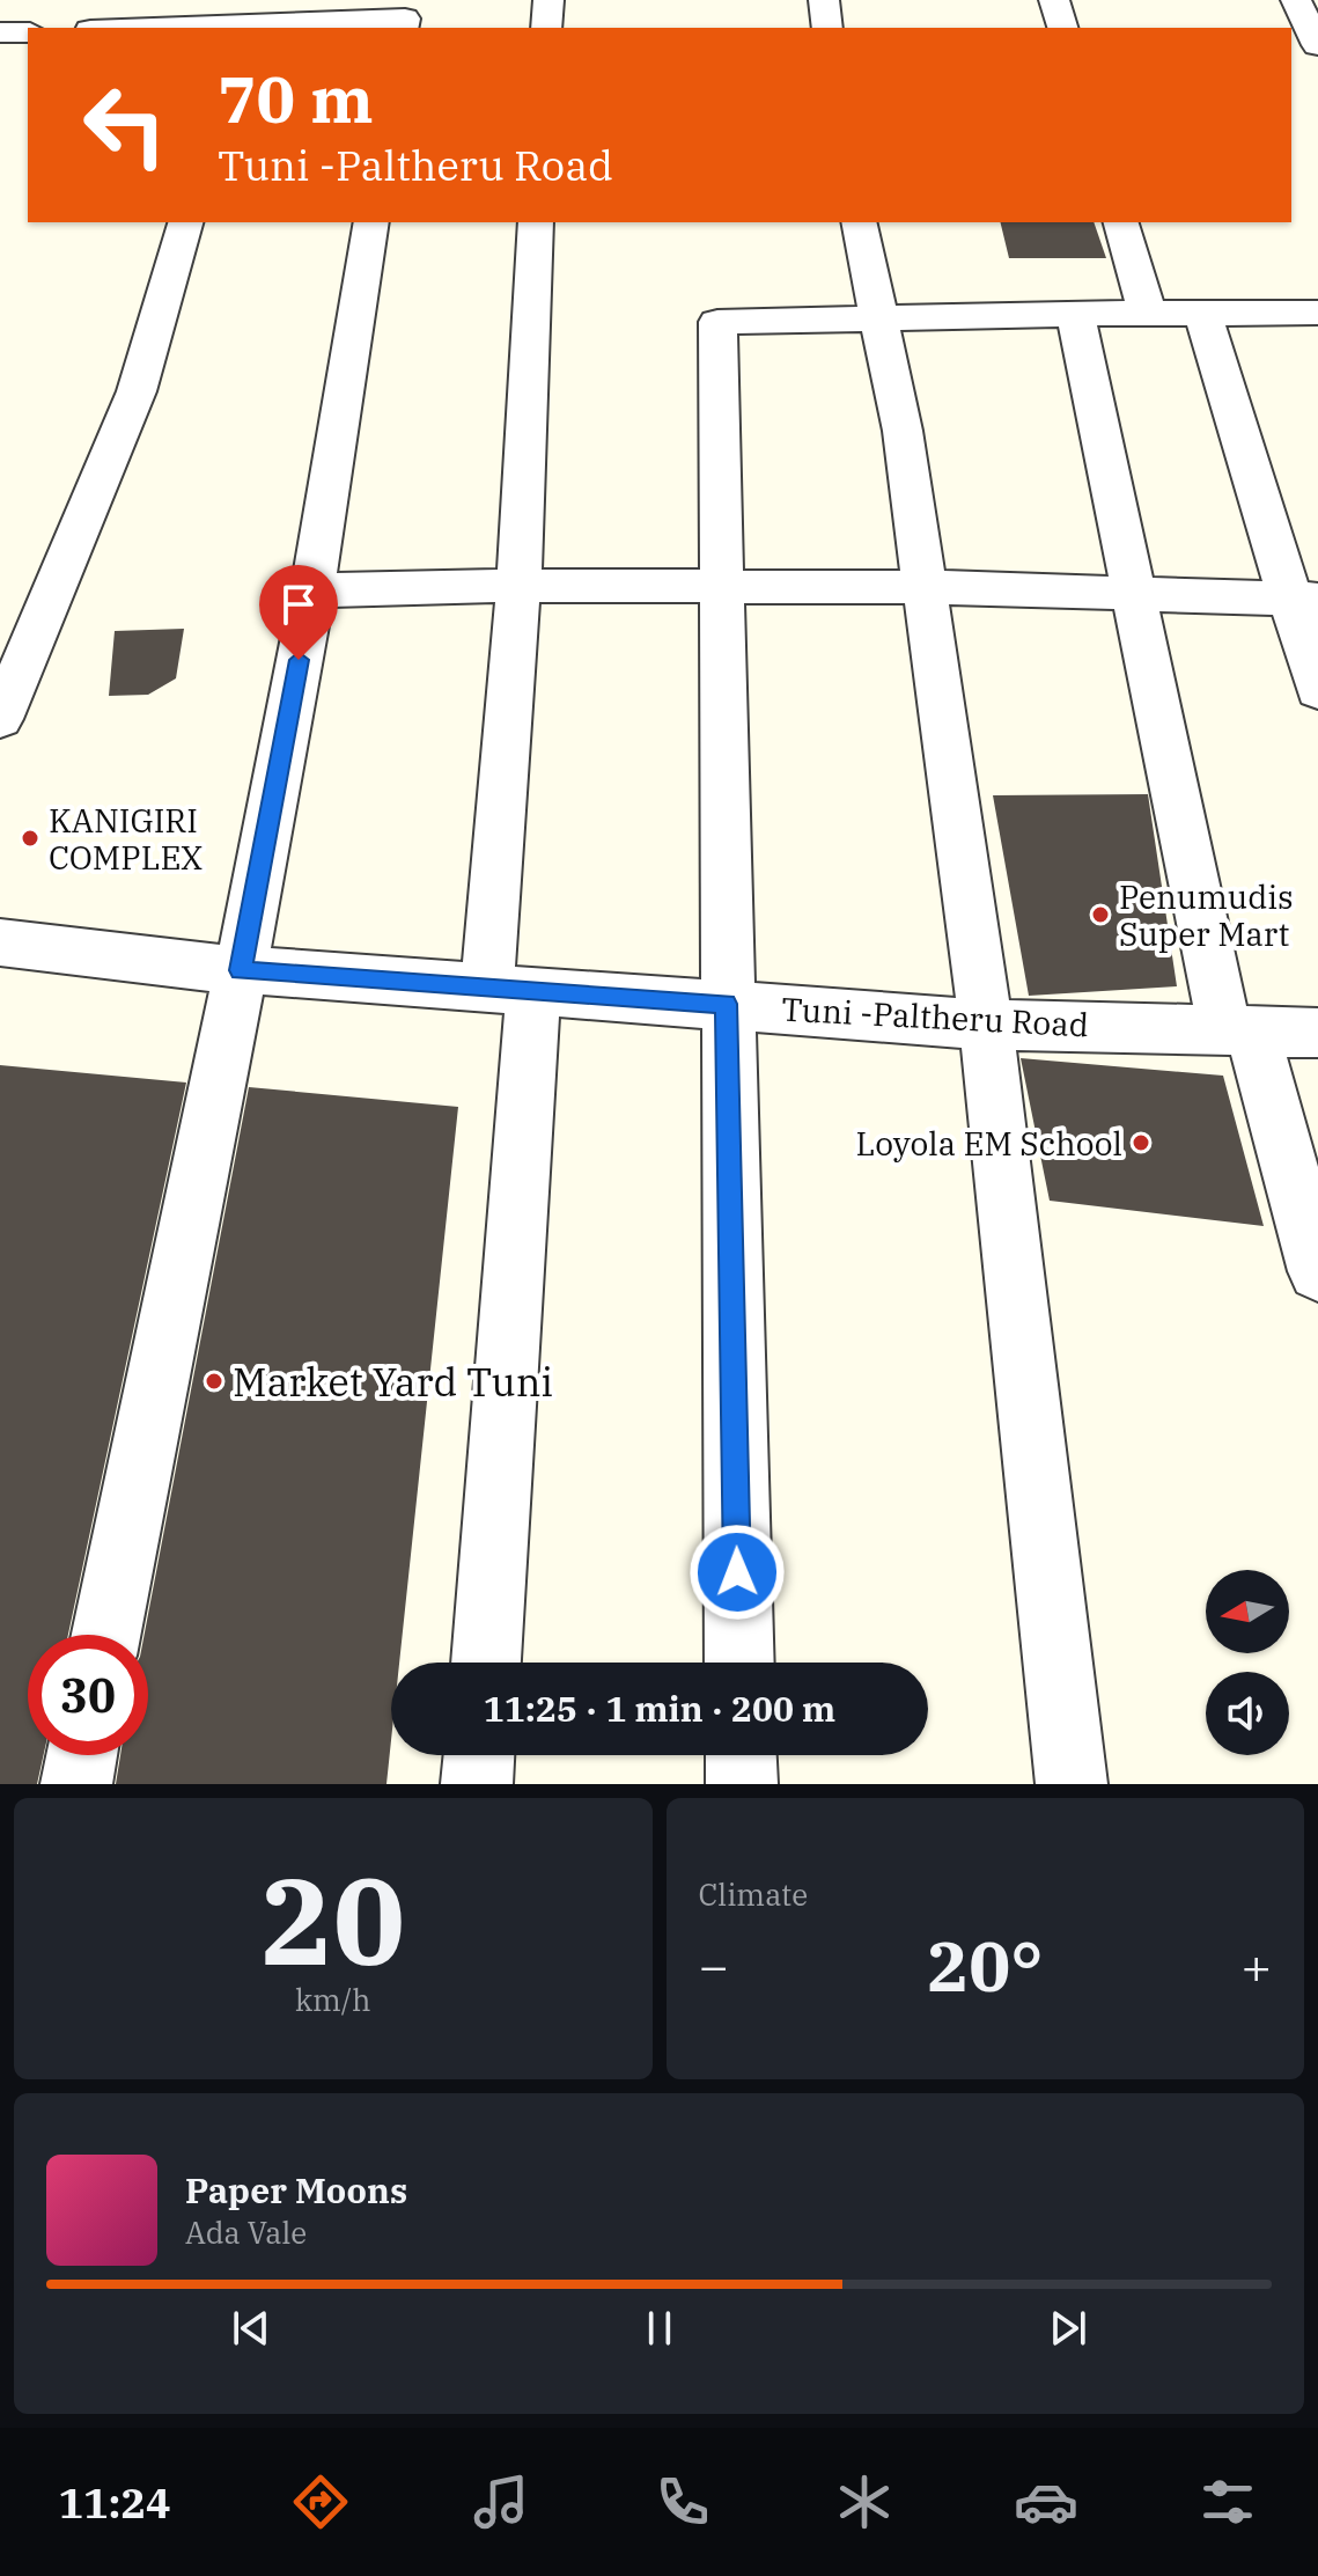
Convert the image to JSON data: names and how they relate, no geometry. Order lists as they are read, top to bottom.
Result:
{
  "streets": {
    "street": ["Tuni -Paltheru Road"]
  },
  "places": [
    "KANIGIRI COMPLEX",
    "Penumudis Super Mart",
    "Loyola EM School",
    "Market Yard Tuni"
  ],
  "north": "left",
  "page": {
    "turn": ["70 m", "Tuni -Paltheru Road"],
    "limit": "30",
    "trip": "11:25 · 1 min · 200 m",
    "tile": [
      ["20", "km/h"],
      "Climate"
    ],
    "heat": ["−", "20°", "+"],
    "song": ["Paper Moons", "Ada Vale"],
    "tabs": "11:24"
  }
}
